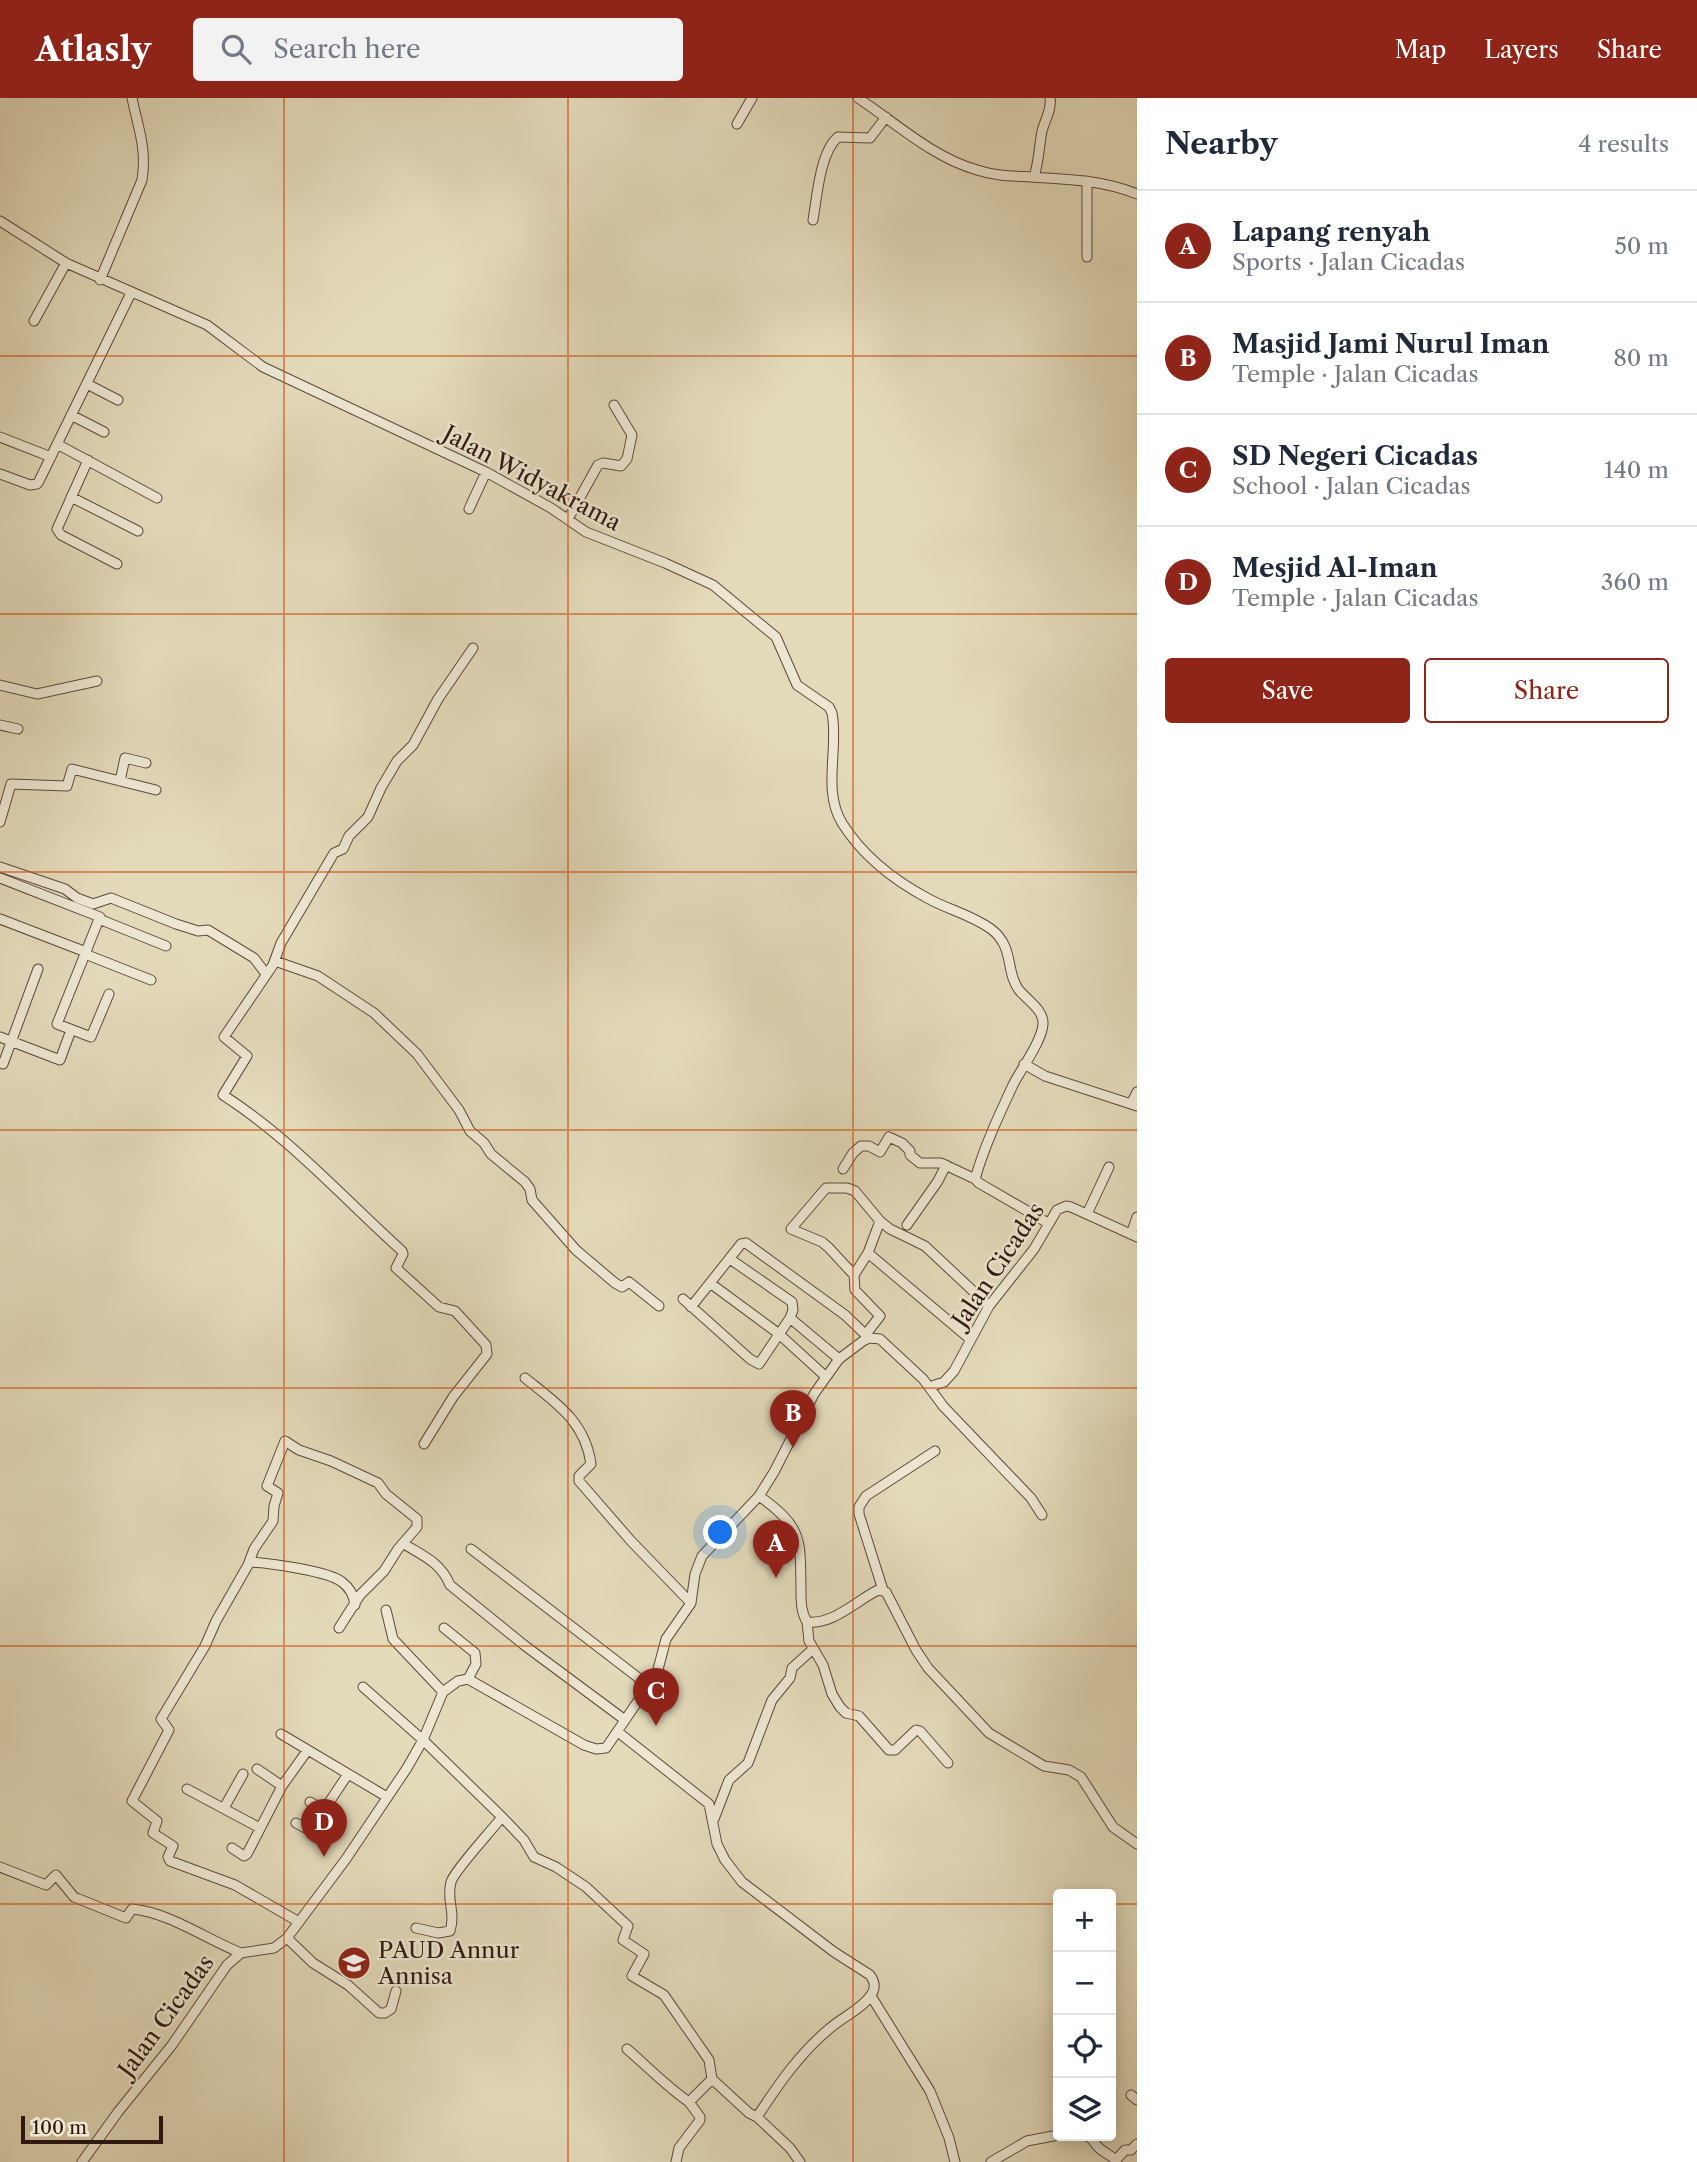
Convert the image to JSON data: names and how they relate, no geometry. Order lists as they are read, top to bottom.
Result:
{
  "streets": {
    "street": ["Jalan Widyakrama", "Jalan Cicadas"]
  },
  "places": {
    "school or university": ["PAUD Annur Annisa"]
  },
  "scale_bar": "100 m",
  "page": {
    "header": "Atlasly",
    "search": "Search here",
    "nav": ["Map", "Layers", "Share"],
    "heading": ["Nearby", "4 results"],
    "list": [
      {
        "mark": "A",
        "name": "Lapang renyah",
        "note": "Sports · Jalan Cicadas",
        "value": "50 m"
      },
      {
        "mark": "B",
        "name": "Masjid Jami Nurul Iman",
        "note": "Temple · Jalan Cicadas",
        "value": "80 m"
      },
      {
        "mark": "C",
        "name": "SD Negeri Cicadas",
        "note": "School · Jalan Cicadas",
        "value": "140 m"
      },
      {
        "mark": "D",
        "name": "Mesjid Al-Iman",
        "note": "Temple · Jalan Cicadas",
        "value": "360 m"
      }
    ],
    "buttons": ["Save", "Share"],
    "pins": [
      "B",
      "A",
      "C",
      "D"
    ],
    "map_buttons": ["+", "−"],
    "scale": "100 m"
  }
}
